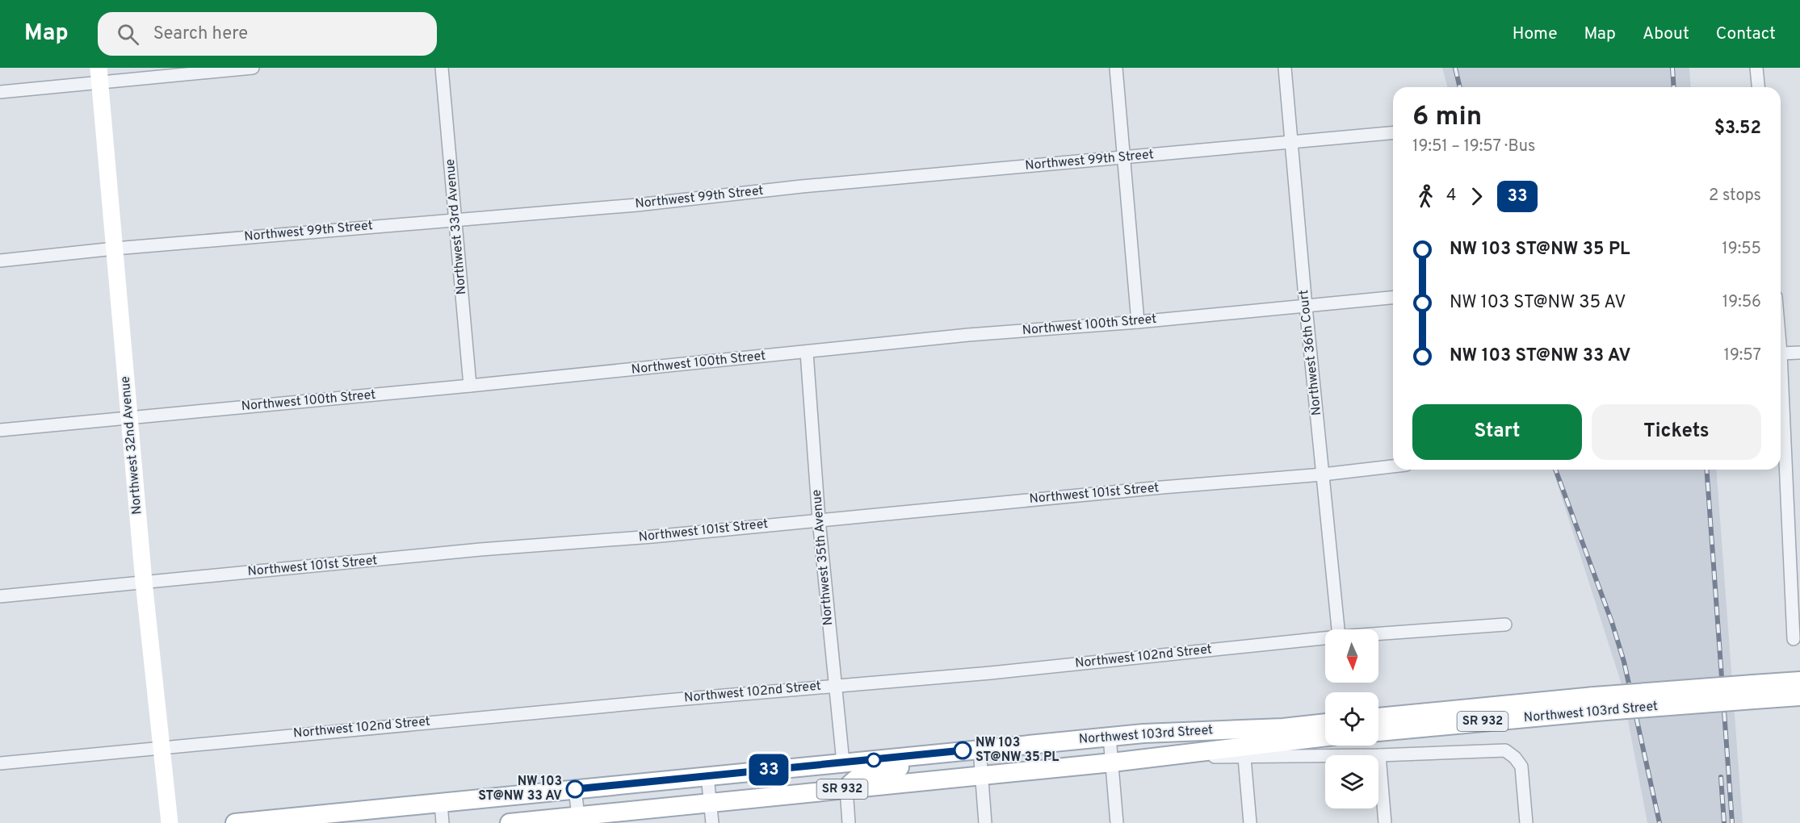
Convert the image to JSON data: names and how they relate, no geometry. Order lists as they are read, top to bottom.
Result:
{
  "streets": {
    "main road": ["Northwest 32nd Avenue", "Northwest 103rd Street", "SR 932"],
    "street": [
      "Northwest 99th Street",
      "Northwest 33rd Avenue",
      "Northwest 100th Street",
      "Northwest 36th Court",
      "Northwest 101st Street",
      "Northwest 35th Avenue",
      "Northwest 102nd Street"
    ]
  },
  "crossings": [
    ["Northwest 99th Street", "Northwest 33rd Avenue"],
    ["Northwest 99th Street", "Northwest 36th Court"],
    ["Northwest 99th Street", "Northwest 32nd Avenue"],
    ["Northwest 33rd Avenue", "Northwest 100th Street"],
    ["Northwest 100th Street", "Northwest 36th Court"],
    ["Northwest 100th Street", "Northwest 32nd Avenue"],
    ["Northwest 100th Street", "Northwest 35th Avenue"],
    ["Northwest 36th Court", "Northwest 101st Street"],
    ["Northwest 32nd Avenue", "Northwest 101st Street"],
    ["Northwest 32nd Avenue", "Northwest 102nd Street"],
    ["Northwest 101st Street", "Northwest 35th Avenue"],
    ["Northwest 35th Avenue", "Northwest 102nd Street"],
    ["Northwest 35th Avenue", "Northwest 103rd Street"],
    ["Northwest 103rd Street", "SR 932"]
  ],
  "places": ["NW 103 ST@NW 35 PL", "NW 103 ST@NW 33 AV"],
  "lines": ["bus line 33"],
  "north": "bottom",
  "page": {
    "header": "Map",
    "search": "Search here",
    "nav": [
      "Home",
      "Map",
      "About",
      "Contact"
    ],
    "on_map": "33",
    "heading": ["6 min", "19:51 – 19:57 · Bus", "$3.52"],
    "legs": ["4", "33", "2 stops"],
    "list": [
      {
        "name": "NW 103 ST@NW 35 PL",
        "value": "19:55"
      },
      {
        "name": "NW 103 ST@NW 35 AV",
        "value": "19:56"
      },
      {
        "name": "NW 103 ST@NW 33 AV",
        "value": "19:57"
      }
    ],
    "buttons": ["Start", "Tickets"]
  }
}
